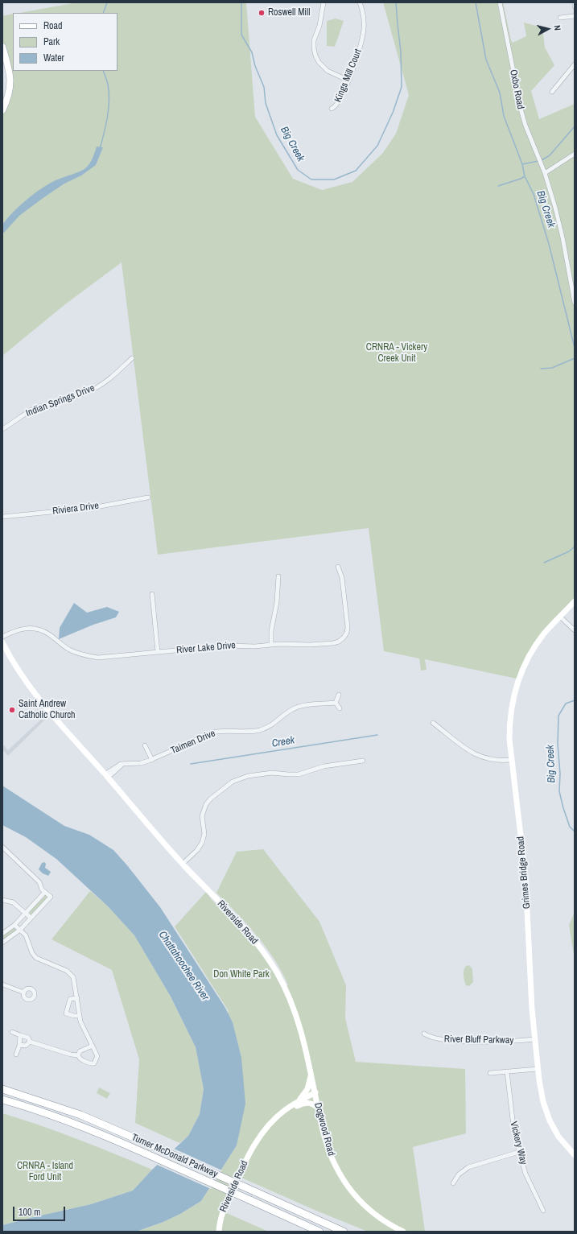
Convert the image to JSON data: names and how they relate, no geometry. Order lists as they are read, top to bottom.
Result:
{
  "streets": {
    "highway": ["Turner McDonald Parkway"],
    "street": [
      "Kings Mill Court",
      "Oxbo Road",
      "Indian Springs Drive",
      "Riviera Drive",
      "River Lake Drive",
      "Taimen Drive",
      "Grimes Bridge Road",
      "Riverside Road",
      "River Bluff Parkway",
      "Dogwood Road",
      "Vickery Way"
    ]
  },
  "crossings": [
    ["Taimen Drive", "Riverside Road"],
    ["Grimes Bridge Road", "River Bluff Parkway"],
    ["Riverside Road", "Dogwood Road"]
  ],
  "water": ["Big Creek", "Creek", "Chattahoochee River"],
  "parks": ["CRNRA - Vickery Creek Unit", "Don White Park", "CRNRA - Island Ford Unit"],
  "places": ["Roswell Mill", "Saint Andrew Catholic Church"],
  "legend": ["Road", "Park", "Water"],
  "scale_bar": "100 m",
  "north": "right"
}
